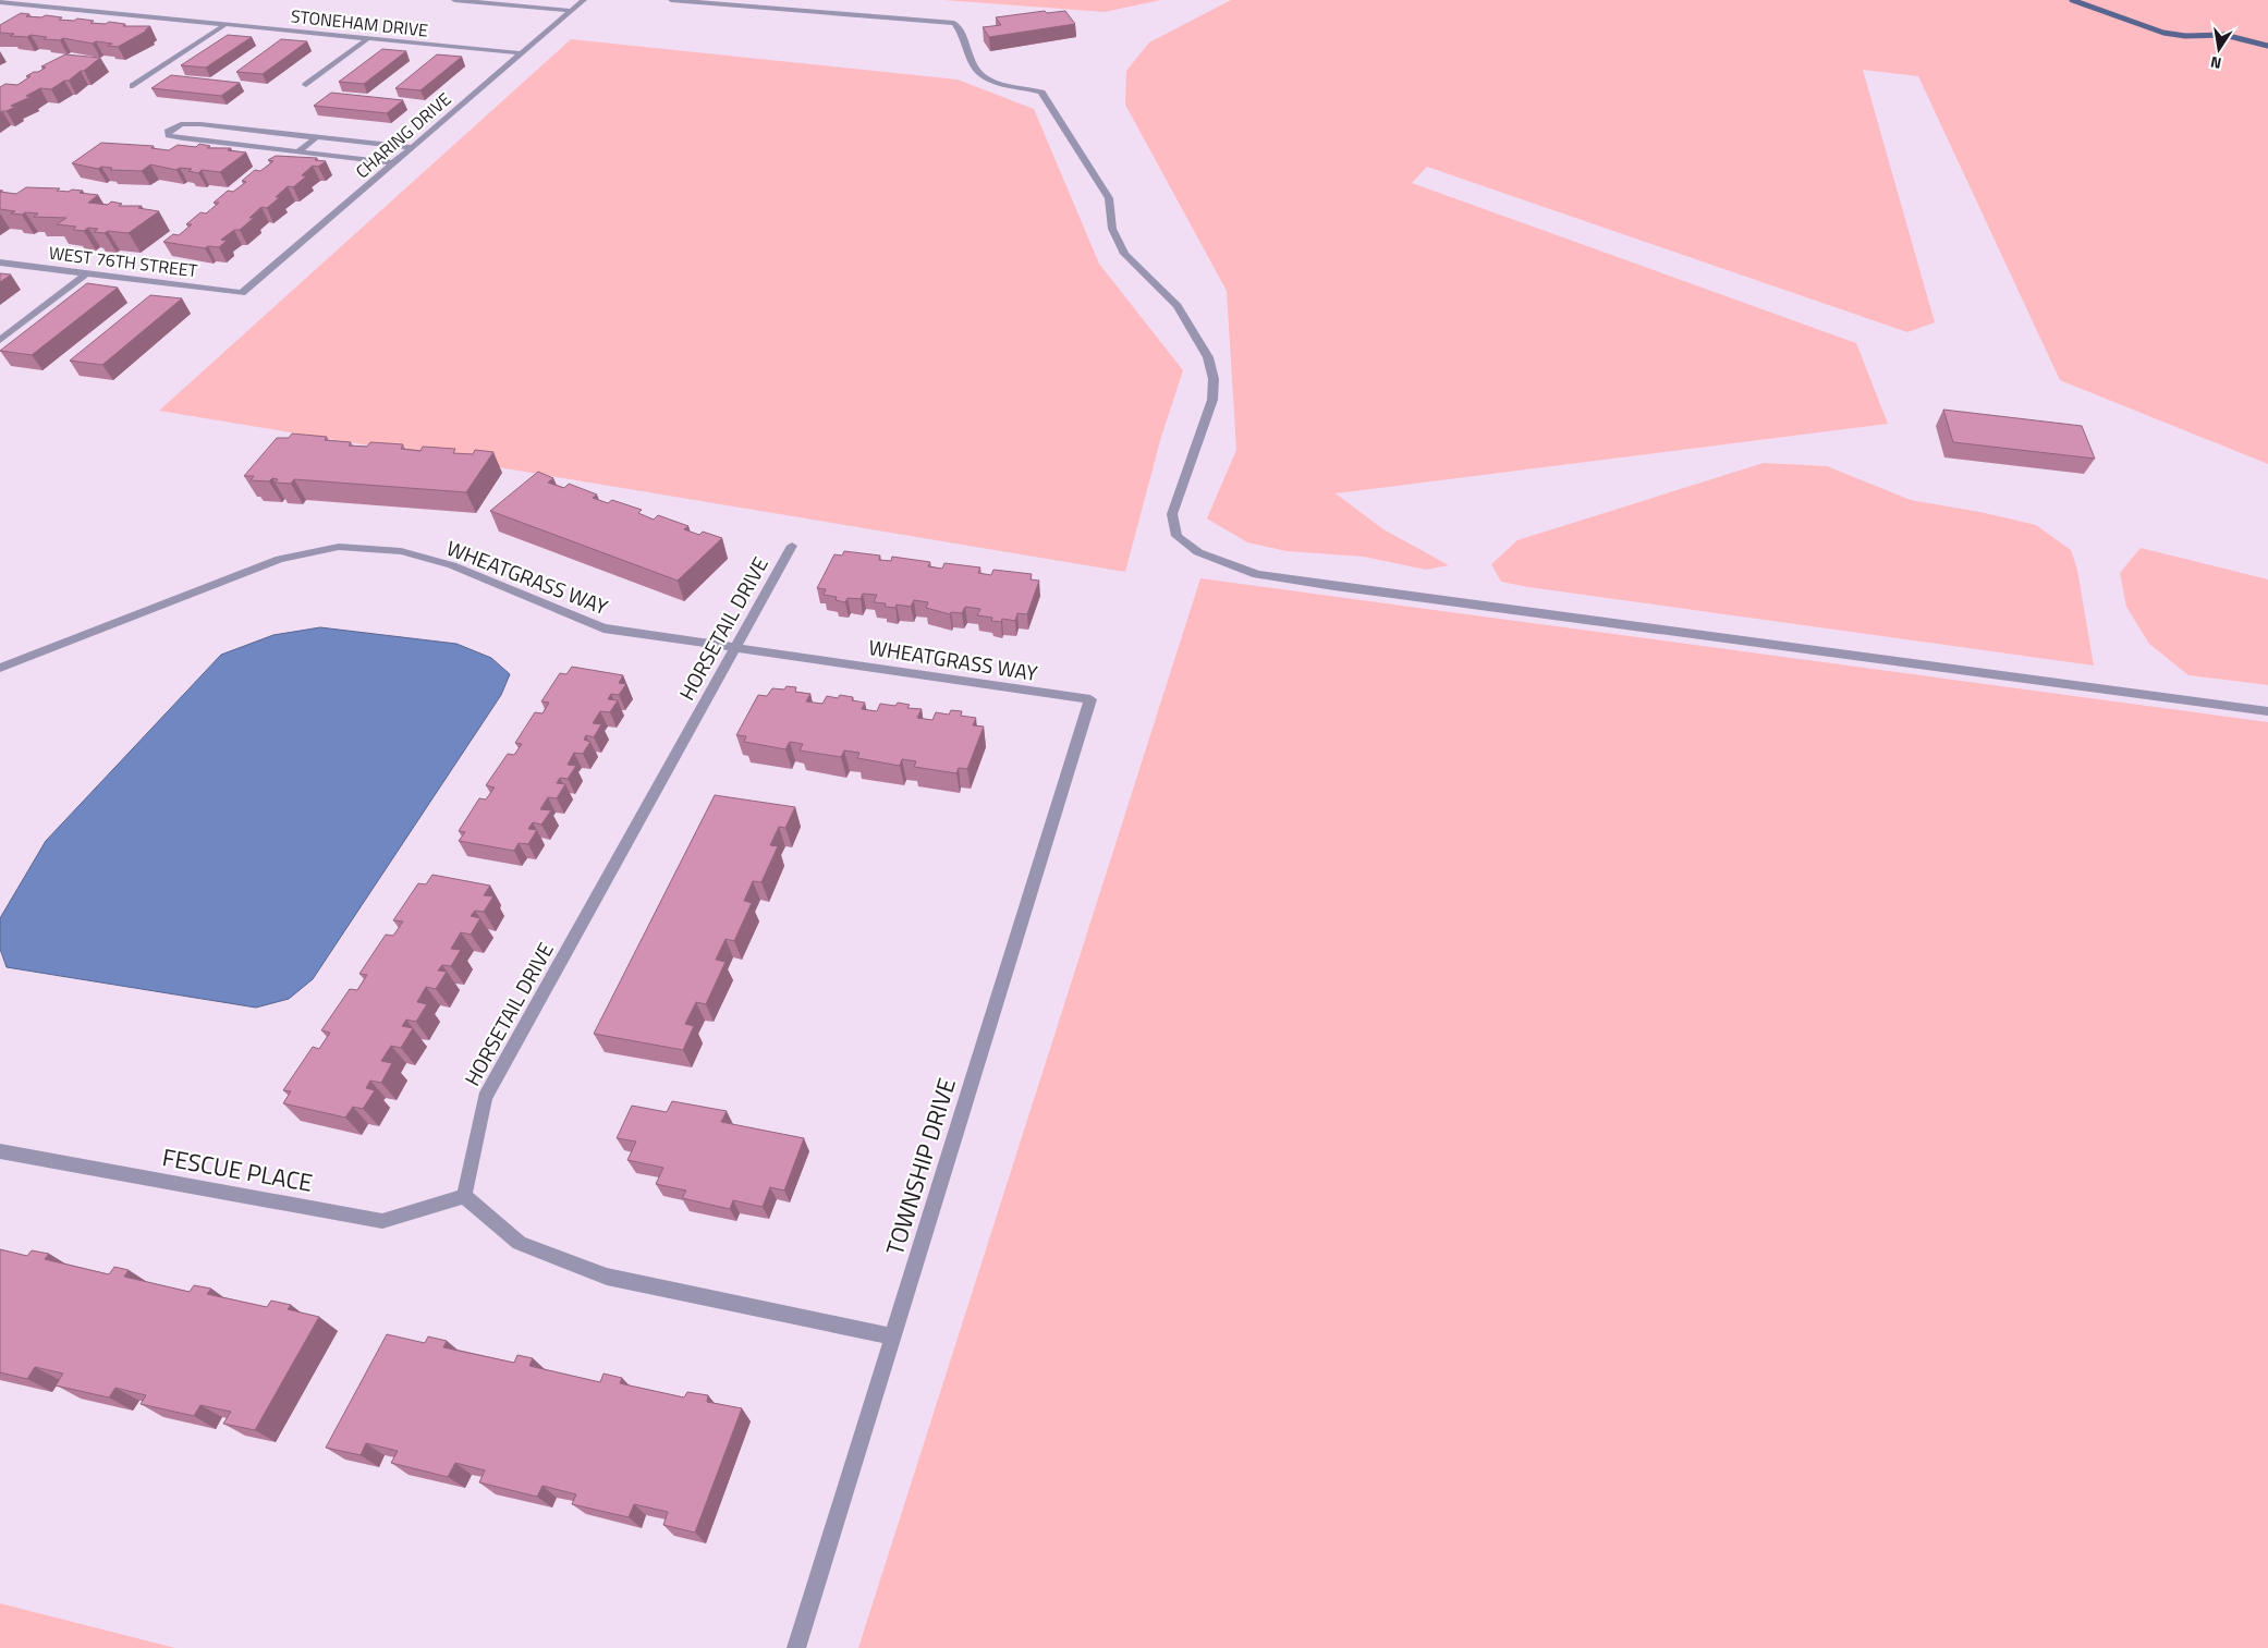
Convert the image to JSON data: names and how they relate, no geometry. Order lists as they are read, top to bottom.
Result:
{
  "streets": {
    "street": [
      "STONEHAM DRIVE",
      "CHARING DRIVE",
      "WEST 76TH STREET",
      "WHEATGRASS WAY",
      "HORSETAIL DRIVE",
      "TOWNSHIP DRIVE",
      "FESCUE PLACE"
    ]
  },
  "crossings": [
    ["STONEHAM DRIVE", "CHARING DRIVE"],
    ["CHARING DRIVE", "WEST 76TH STREET"],
    ["WHEATGRASS WAY", "HORSETAIL DRIVE"],
    ["WHEATGRASS WAY", "TOWNSHIP DRIVE"],
    ["HORSETAIL DRIVE", "FESCUE PLACE"]
  ],
  "north": "bottom"
}
